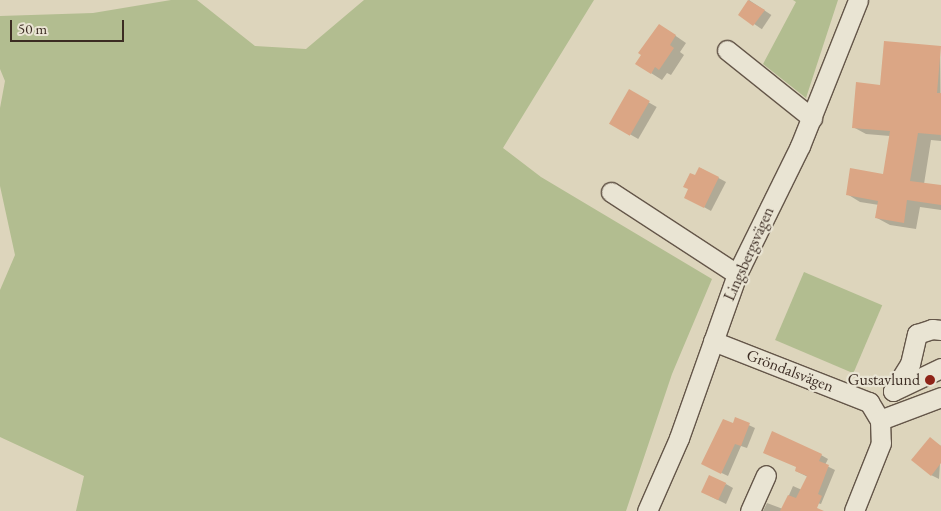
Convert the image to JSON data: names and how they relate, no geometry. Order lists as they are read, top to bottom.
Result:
{
  "streets": {
    "street": ["Lingsbergsvägen", "Gröndalsvägen"]
  },
  "crossings": [
    ["Lingsbergsvägen", "Gröndalsvägen"]
  ],
  "places": ["Gustavlund"],
  "scale_bar": "50 m"
}
